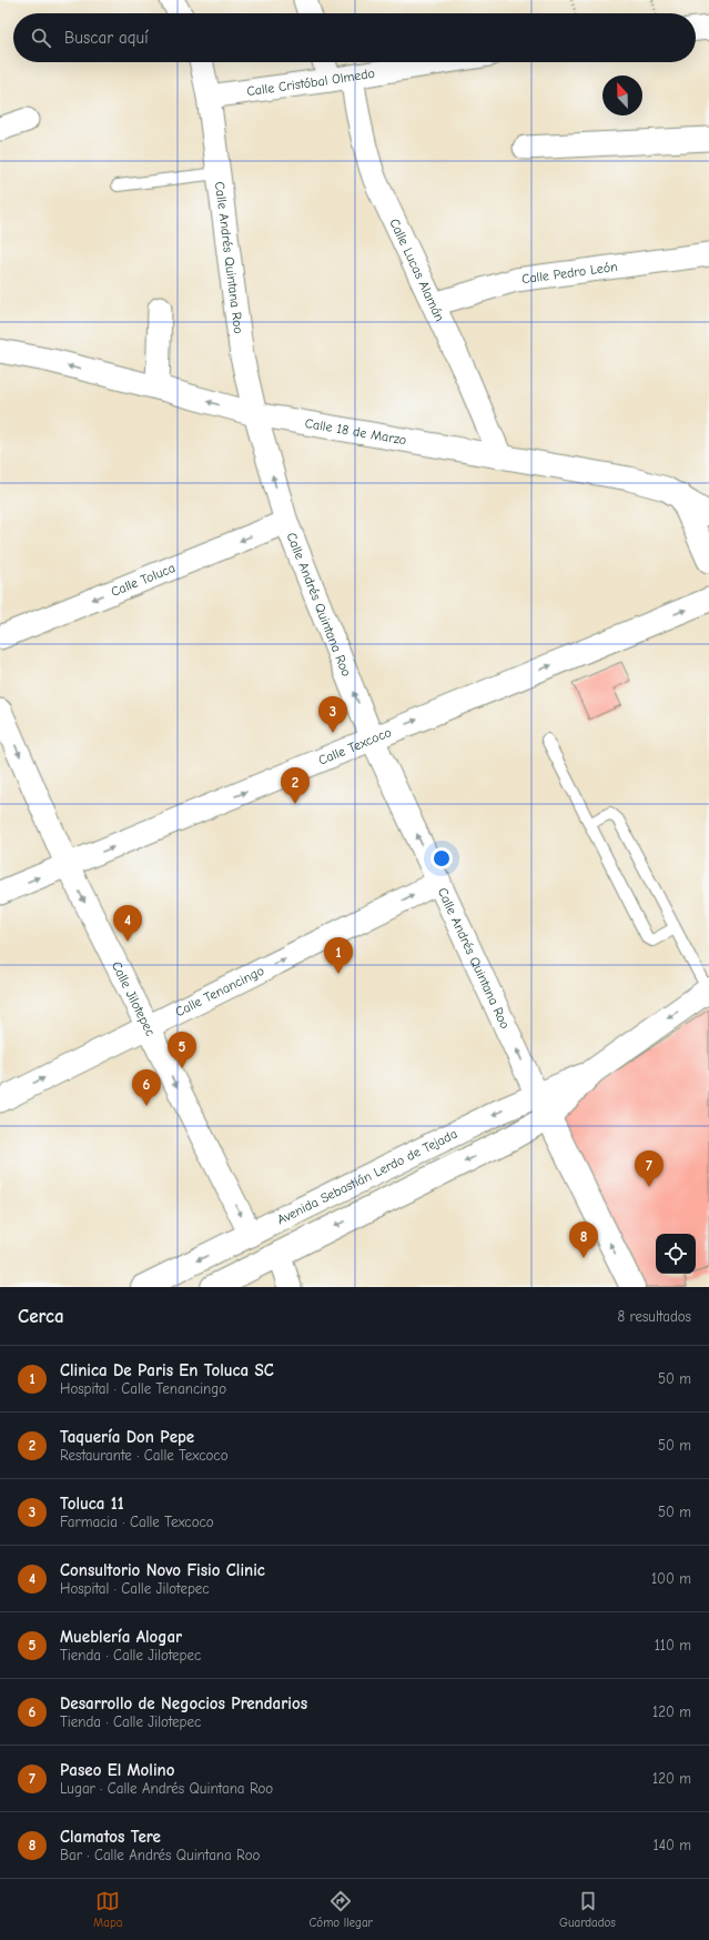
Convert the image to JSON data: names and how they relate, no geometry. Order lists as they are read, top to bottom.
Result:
{
  "streets": {
    "main road": ["Calle Andrés Quintana Roo", "Avenida Sebastián Lerdo de Tejada"],
    "street": [
      "Calle Cristóbal Olmedo",
      "Calle Lucas Alamán",
      "Calle Pedro León",
      "Calle 18 de Marzo",
      "Calle Toluca",
      "Calle Texcoco",
      "Calle Tenancingo",
      "Calle Jilotepec"
    ]
  },
  "crossings": [
    ["Calle Cristóbal Olmedo", "Calle Andrés Quintana Roo"],
    ["Calle Cristóbal Olmedo", "Calle Lucas Alamán"],
    ["Calle Andrés Quintana Roo", "Calle 18 de Marzo"],
    ["Calle Andrés Quintana Roo", "Calle Toluca"],
    ["Calle Andrés Quintana Roo", "Calle Texcoco"],
    ["Calle Andrés Quintana Roo", "Calle Tenancingo"],
    ["Calle Andrés Quintana Roo", "Avenida Sebastián Lerdo de Tejada"],
    ["Calle Lucas Alamán", "Calle Pedro León"],
    ["Calle Lucas Alamán", "Calle 18 de Marzo"],
    ["Calle Texcoco", "Calle Jilotepec"],
    ["Calle Tenancingo", "Calle Jilotepec"],
    ["Calle Jilotepec", "Avenida Sebastián Lerdo de Tejada"]
  ],
  "one_way": [
    "Calle Andrés Quintana Roo",
    "Calle 18 de Marzo",
    "Calle Toluca",
    "Calle Texcoco",
    "Calle Tenancingo",
    "Calle Jilotepec",
    "Avenida Sebastián Lerdo de Tejada"
  ],
  "north": "top",
  "page": {
    "search": "Buscar aquí",
    "pins": [
      "3",
      "2",
      "4",
      "1",
      "5",
      "6",
      "7",
      "8"
    ],
    "heading": ["Cerca", "8 resultados"],
    "list": [
      {
        "mark": "1",
        "name": "Clinica De Paris En Toluca SC",
        "note": "Hospital · Calle Tenancingo",
        "value": "50 m"
      },
      {
        "mark": "2",
        "name": "Taquería Don Pepe",
        "note": "Restaurante · Calle Texcoco",
        "value": "50 m"
      },
      {
        "mark": "3",
        "name": "Toluca 11",
        "note": "Farmacia · Calle Texcoco",
        "value": "50 m"
      },
      {
        "mark": "4",
        "name": "Consultorio Novo Fisio Clinic",
        "note": "Hospital · Calle Jilotepec",
        "value": "100 m"
      },
      {
        "mark": "5",
        "name": "Mueblería Alogar",
        "note": "Tienda · Calle Jilotepec",
        "value": "110 m"
      },
      {
        "mark": "6",
        "name": "Desarrollo de Negocios Prendarios",
        "note": "Tienda · Calle Jilotepec",
        "value": "120 m"
      },
      {
        "mark": "7",
        "name": "Paseo El Molino",
        "note": "Lugar · Calle Andrés Quintana Roo",
        "value": "120 m"
      },
      {
        "mark": "8",
        "name": "Clamatos Tere",
        "note": "Bar · Calle Andrés Quintana Roo",
        "value": "140 m"
      }
    ],
    "nav": ["Mapa", "Cómo llegar", "Guardados"]
  }
}
